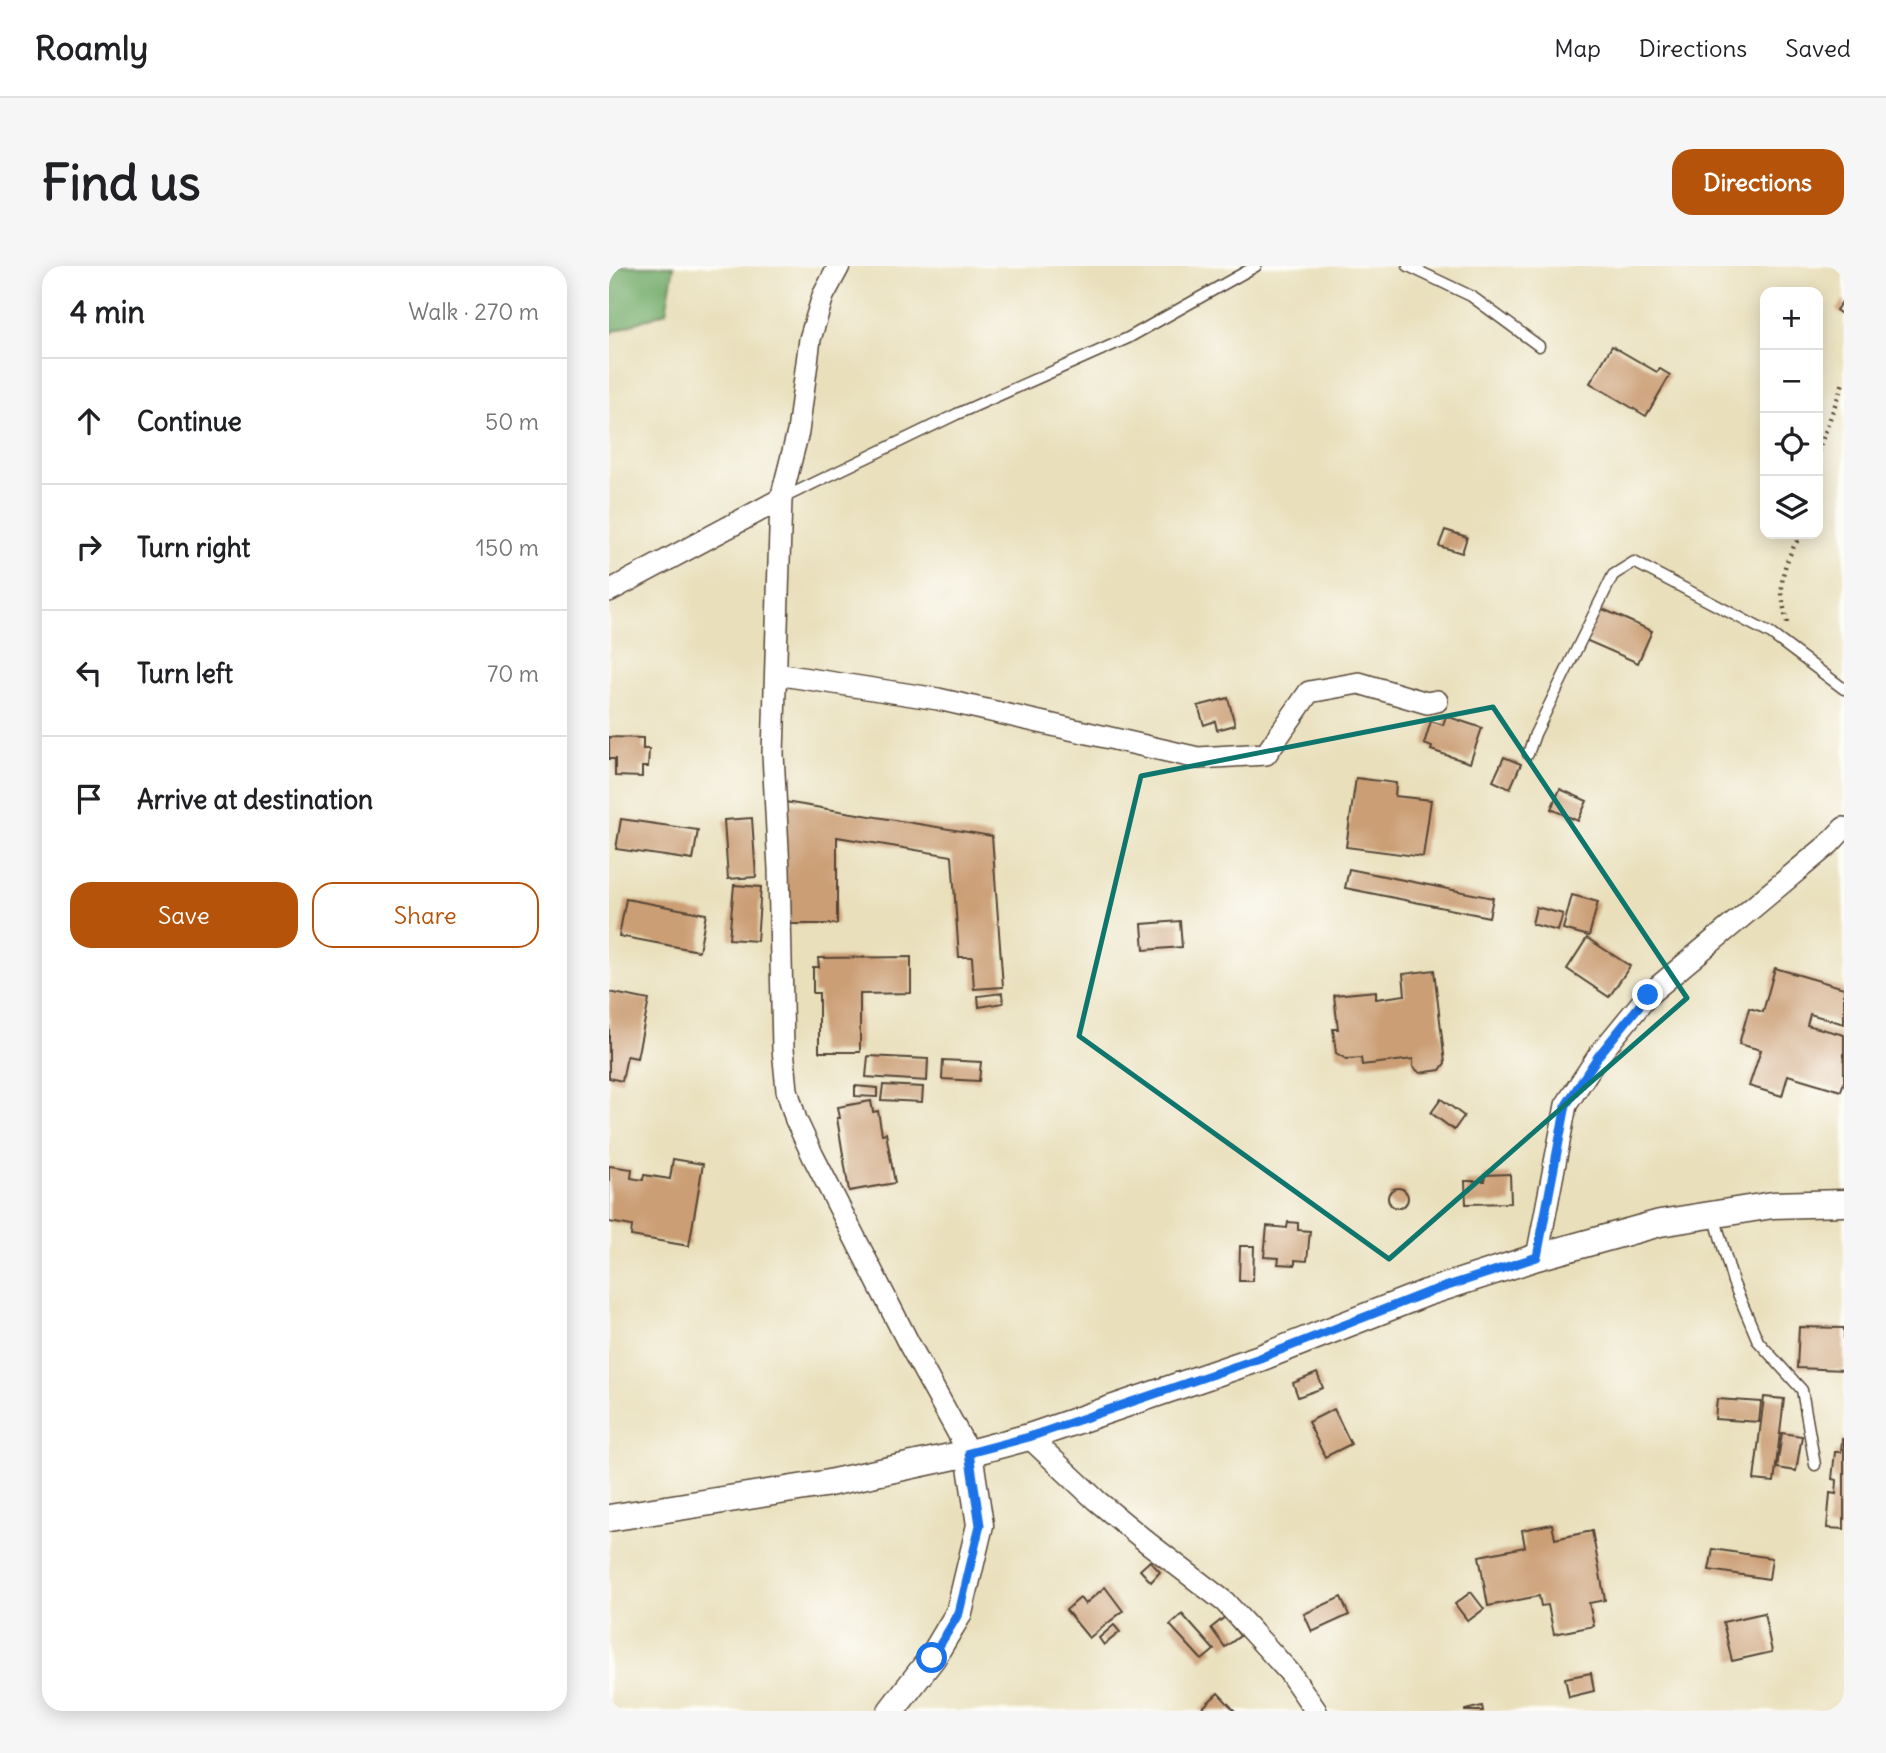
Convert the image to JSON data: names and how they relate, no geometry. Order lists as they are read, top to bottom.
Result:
{
  "page": {
    "header": "Roamly",
    "nav": ["Map", "Directions", "Saved"],
    "buttons": [
      "Directions",
      ["Save", "Share"]
    ],
    "title": "Find us",
    "heading": ["4 min", "Walk · 270 m"],
    "map_buttons": ["+", "−"],
    "list": [
      ["Continue", "50 m"],
      ["Turn right", "150 m"],
      ["Turn left", "70 m"],
      "Arrive at destination"
    ]
  }
}
